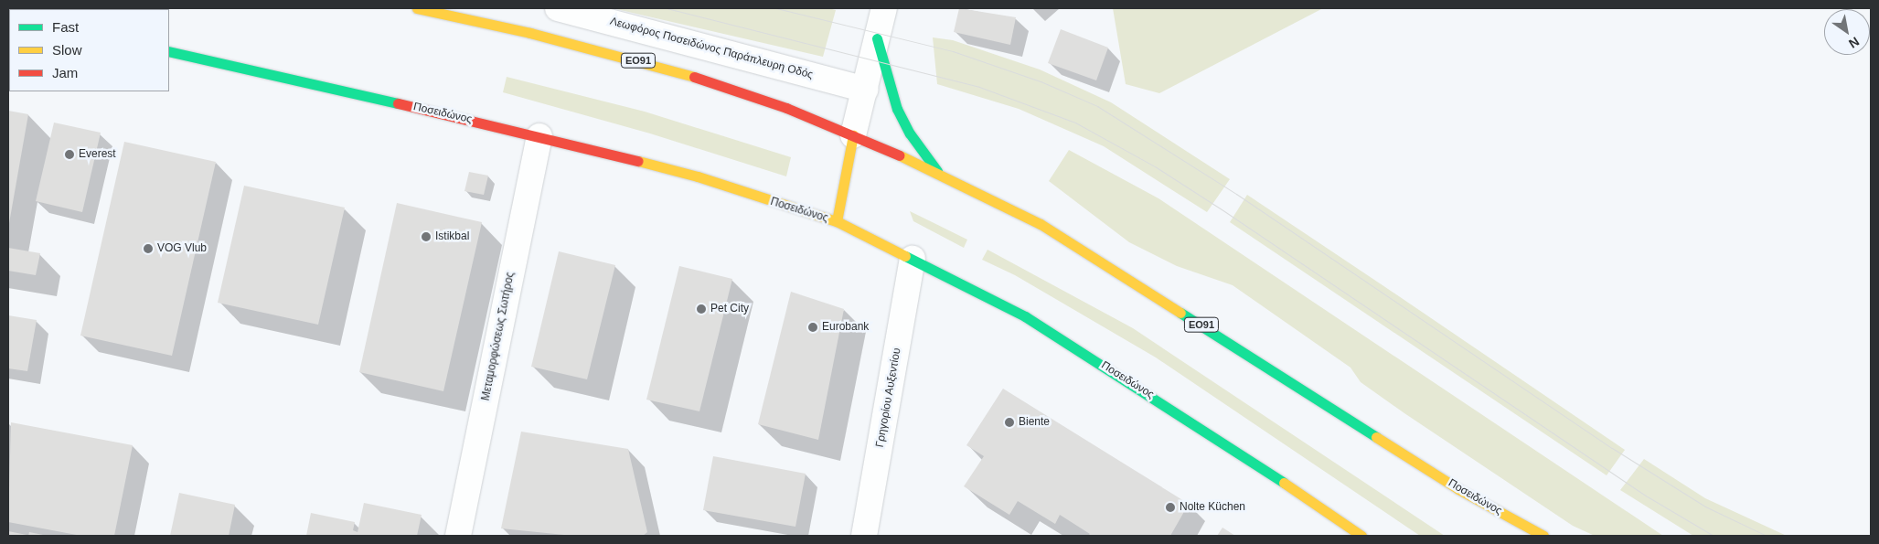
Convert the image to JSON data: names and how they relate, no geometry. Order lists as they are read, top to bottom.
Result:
{
  "streets": {
    "highway": ["ΕΟ91", "Ποσειδώνος"],
    "street": ["Λεωφόρος Ποσειδώνος Παράπλευρη Οδός", "Μεταμορφώσεως Σωτήρος", "Γρηγορίου Αυξεντίου"]
  },
  "crossings": [
    ["Ποσειδώνος", "Μεταμορφώσεως Σωτήρος"],
    ["Ποσειδώνος", "Γρηγορίου Αυξεντίου"]
  ],
  "places": [
    "Everest",
    "Istikbal",
    "VOG Vlub",
    "Pet City",
    "Eurobank",
    "Biente",
    "Nolte Küchen"
  ],
  "legend": ["Fast", "Slow", "Jam"],
  "north": "bottom right"
}
